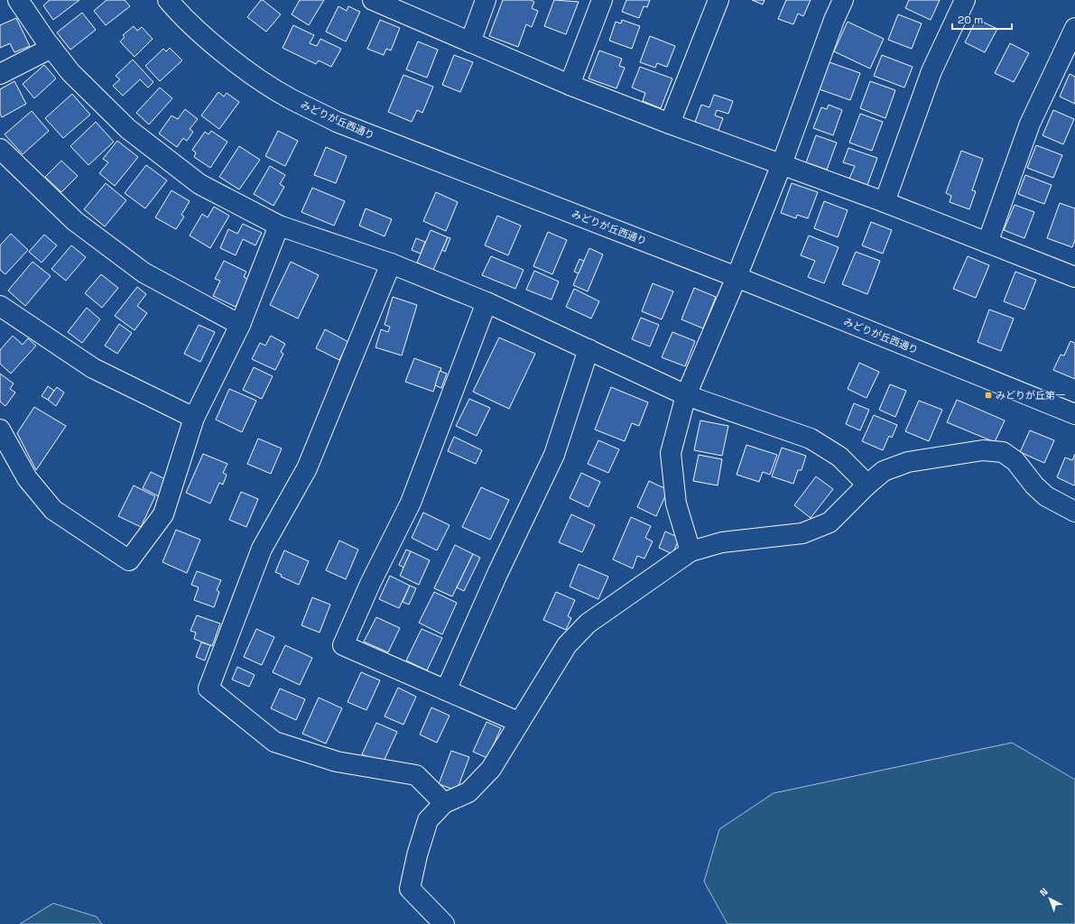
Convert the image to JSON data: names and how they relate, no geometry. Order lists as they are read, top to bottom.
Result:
{
  "streets": {
    "street": ["みどりが丘西通り"]
  },
  "places": {
    "transit": ["みどりが丘第一"]
  },
  "scale_bar": "20 m",
  "north": "top left"
}
